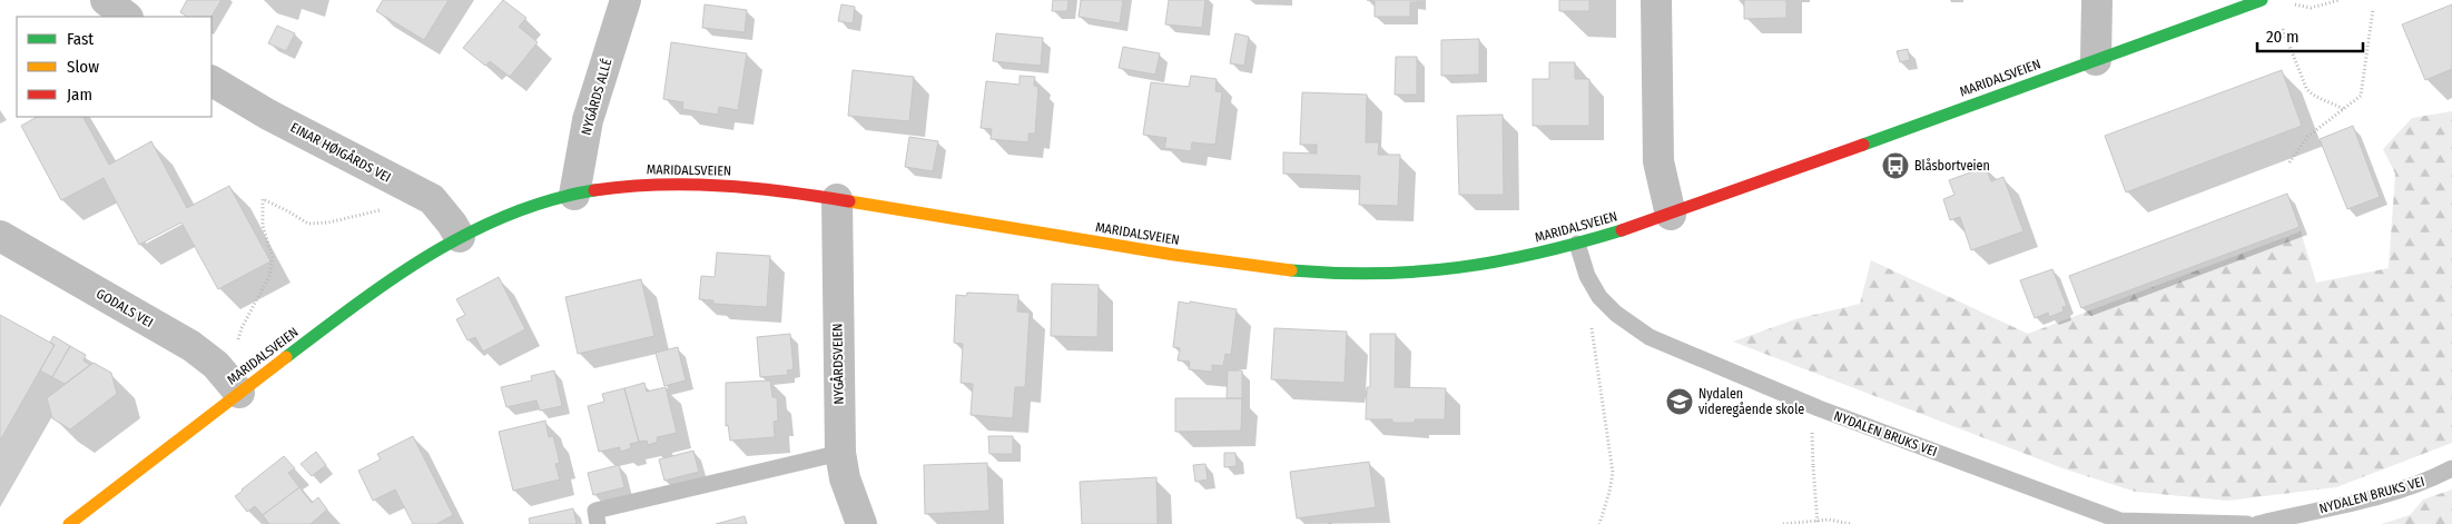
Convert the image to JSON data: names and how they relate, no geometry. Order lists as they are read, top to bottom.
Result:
{
  "streets": {
    "main road": ["MARIDALSVEIEN"],
    "street": [
      "NYGÅRDS ALLÉ",
      "EINAR HØIGÅRDS VEI",
      "GODALS VEI",
      "NYGÅRDSVEIEN"
    ],
    "lane": ["NYDALEN BRUKS VEI"]
  },
  "crossings": [
    ["MARIDALSVEIEN", "NYGÅRDS ALLÉ"],
    ["MARIDALSVEIEN", "EINAR HØIGÅRDS VEI"],
    ["MARIDALSVEIEN", "GODALS VEI"],
    ["MARIDALSVEIEN", "NYGÅRDSVEIEN"],
    ["MARIDALSVEIEN", "NYDALEN BRUKS VEI"]
  ],
  "places": {
    "bus stop": ["Blåsbortveien"],
    "school or university": ["Nydalen videregående skole"]
  },
  "legend": ["Fast", "Slow", "Jam"],
  "scale_bar": "20 m"
}
